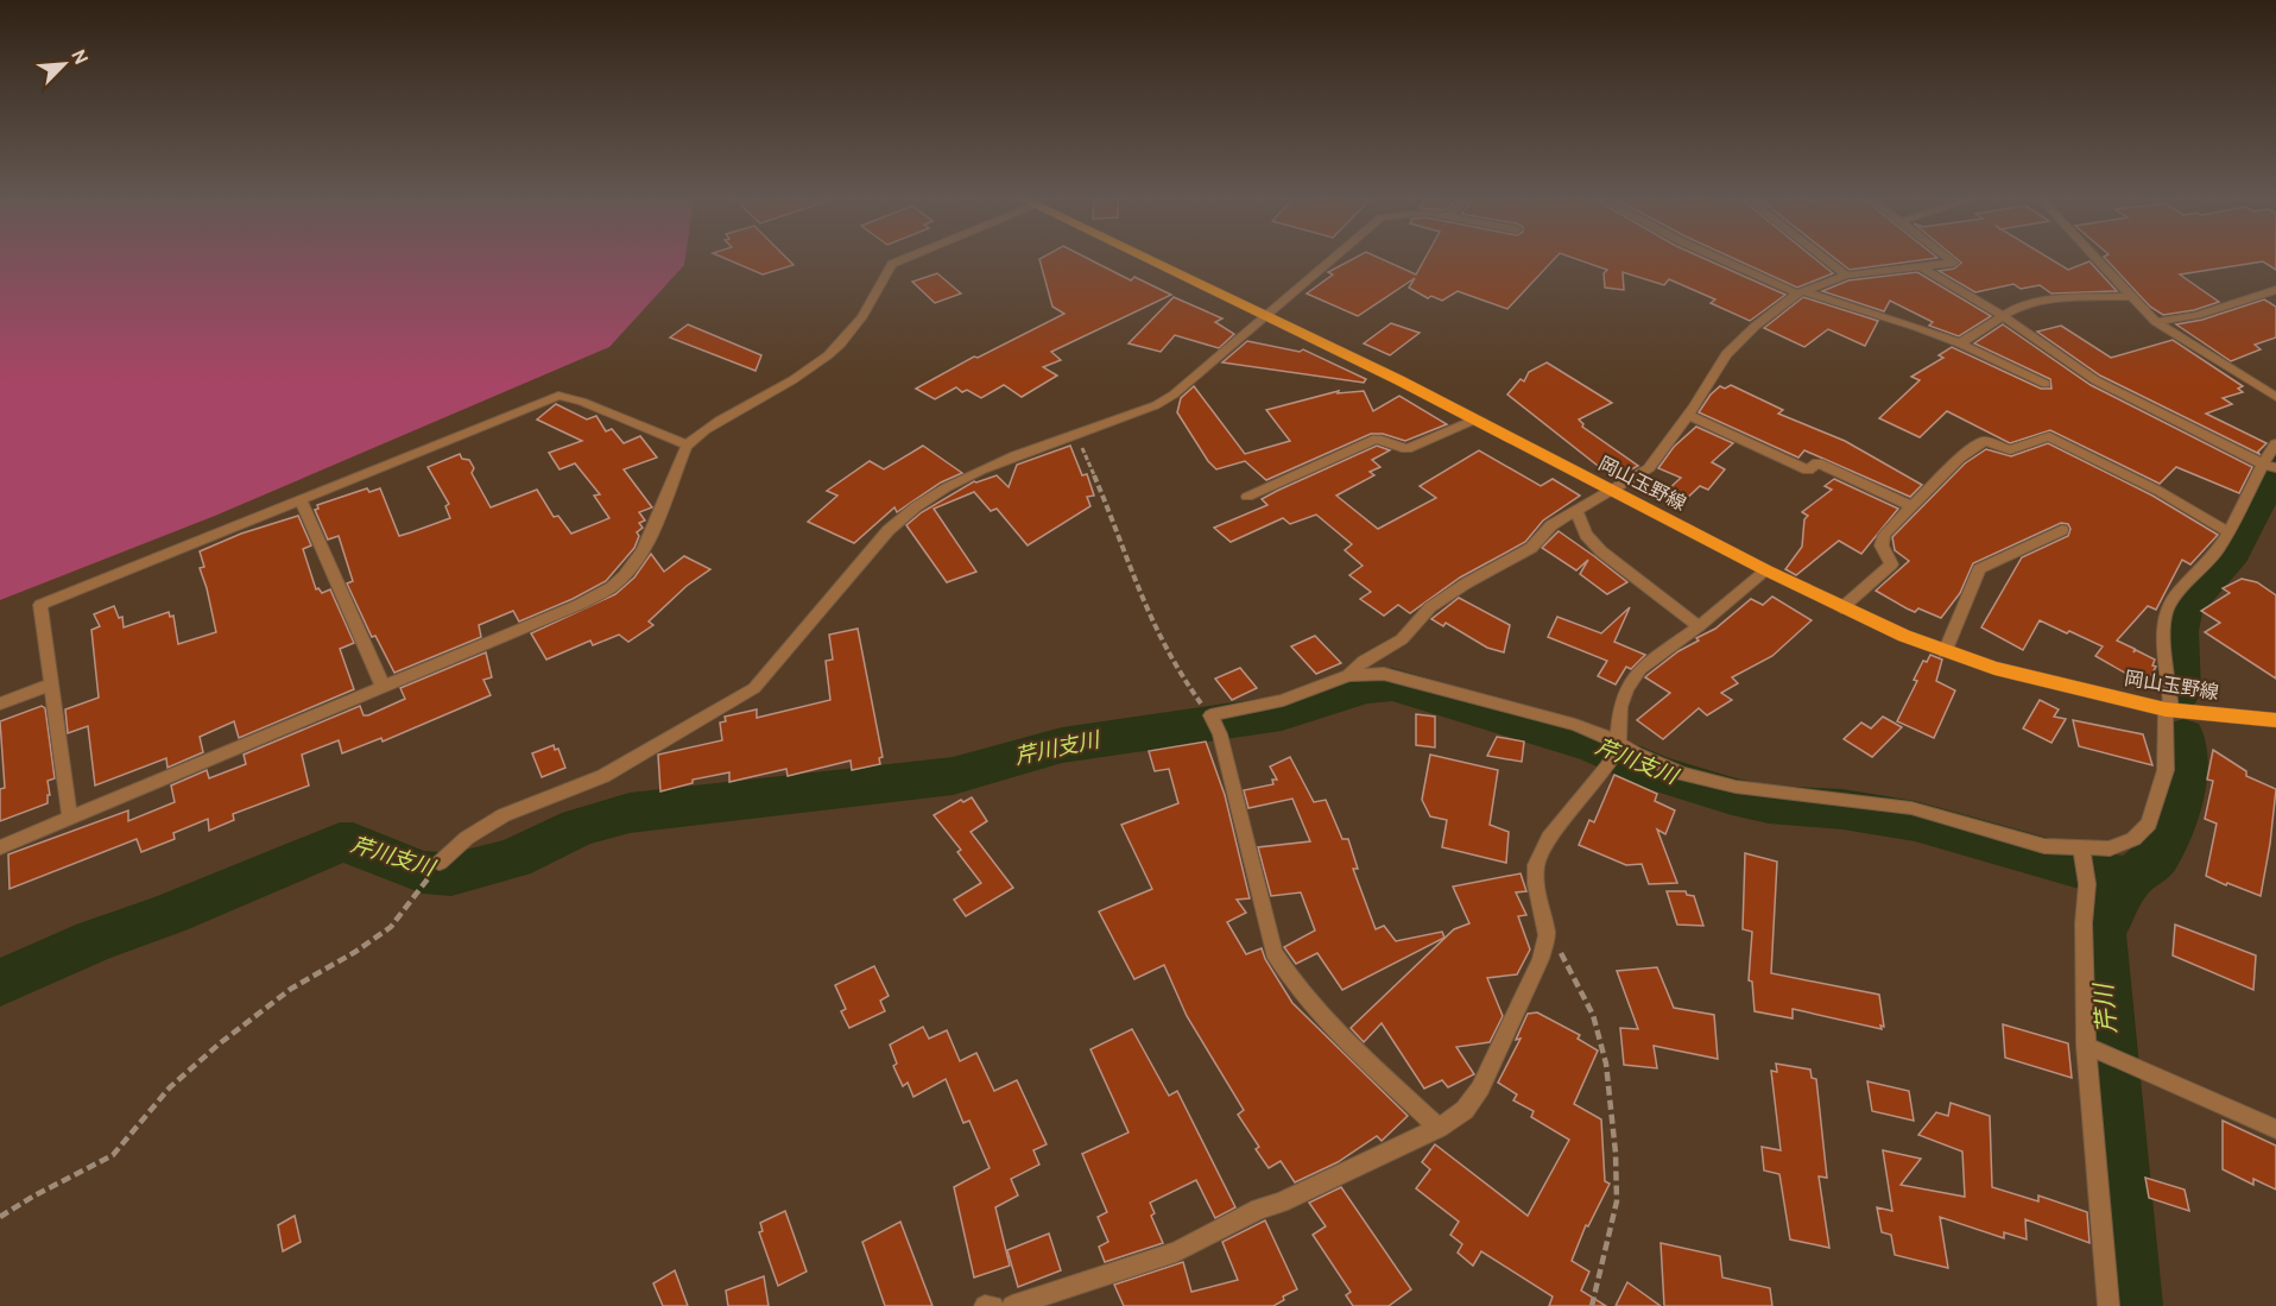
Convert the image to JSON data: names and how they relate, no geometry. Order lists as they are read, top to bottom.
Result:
{
  "streets": {
    "main road": ["岡山玉野線"]
  },
  "water": ["芹川支川", "芹川"],
  "north": "top right"
}
